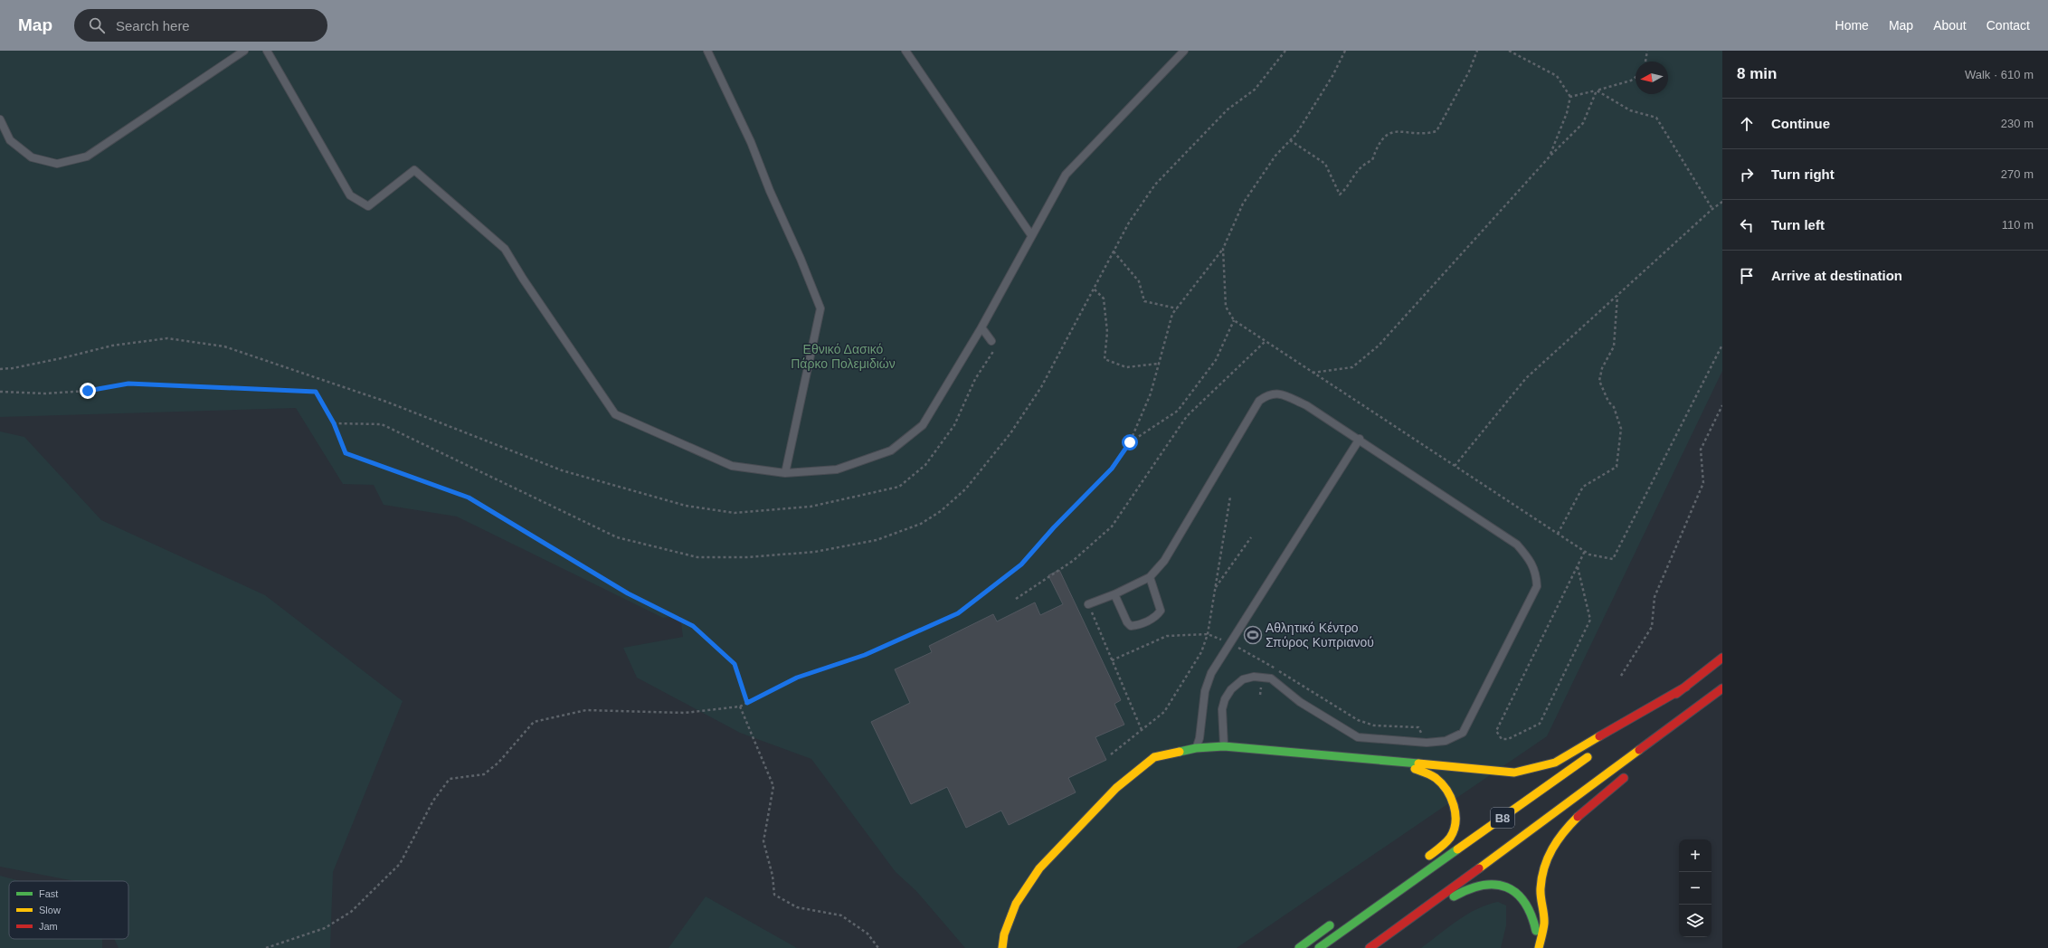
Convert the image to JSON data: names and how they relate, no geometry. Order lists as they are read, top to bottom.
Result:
{
  "streets": {
    "main road": ["B8"]
  },
  "parks": ["Εθνικό Δασικό Πάρκο Πολεμιδιών"],
  "places": {
    "sports": ["Αθλητικό Κέντρο Σπύρος Κυπριανού"]
  },
  "legend": ["Fast", "Slow", "Jam"],
  "north": "left",
  "page": {
    "header": "Map",
    "search": "Search here",
    "nav": [
      "Home",
      "Map",
      "About",
      "Contact"
    ],
    "heading": ["8 min", "Walk · 610 m"],
    "list": [
      ["Continue", "230 m"],
      ["Turn right", "270 m"],
      ["Turn left", "110 m"],
      "Arrive at destination"
    ],
    "map_buttons": ["+", "−"]
  }
}
